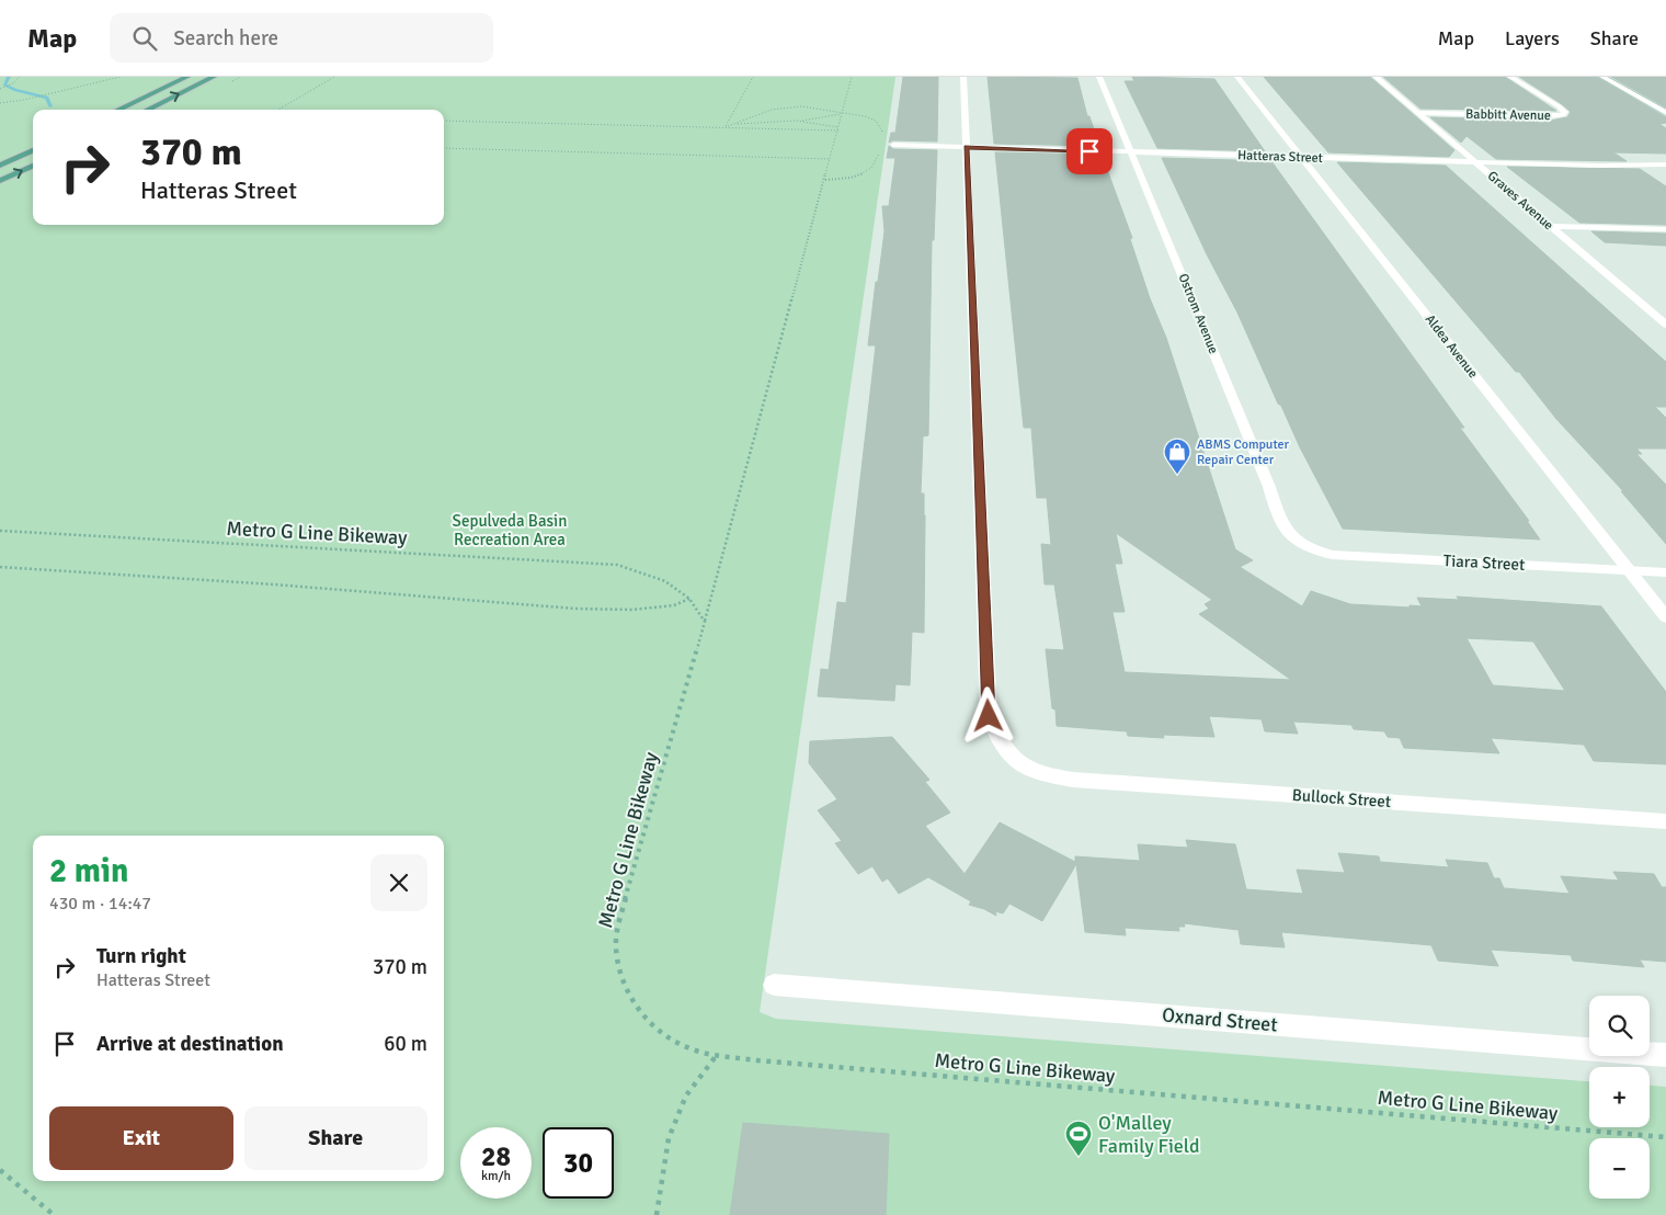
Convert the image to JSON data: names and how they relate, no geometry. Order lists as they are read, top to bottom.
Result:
{
  "streets": {
    "street": [
      "Babbitt Avenue",
      "Hatteras Street",
      "Graves Avenue",
      "Ostrom Avenue",
      "Aldea Avenue",
      "Tiara Street",
      "Bullock Street",
      "Oxnard Street"
    ],
    "path": ["Metro G Line Bikeway"]
  },
  "crossings": [
    ["Babbitt Avenue", "Graves Avenue"],
    ["Hatteras Street", "Graves Avenue"],
    ["Hatteras Street", "Ostrom Avenue"],
    ["Hatteras Street", "Aldea Avenue"],
    ["Hatteras Street", "Bullock Street"],
    ["Ostrom Avenue", "Tiara Street"],
    ["Aldea Avenue", "Tiara Street"]
  ],
  "parks": ["Sepulveda Basin Recreation Area"],
  "places": {
    "shop": ["ABMS Computer Repair Center"],
    "sports": ["O'Malley Family Field"]
  },
  "page": {
    "header": "Map",
    "search": "Search here",
    "nav": ["Map", "Layers", "Share"],
    "turn": ["370 m", "Hatteras Street"],
    "heading": ["2 min", "430 m · 14:47"],
    "list": [
      {
        "name": "Turn right",
        "note": "Hatteras Street",
        "value": "370 m"
      },
      {
        "name": "Arrive at destination",
        "value": "60 m"
      }
    ],
    "map_buttons": ["+", "−"],
    "buttons": ["Exit", "Share"],
    "speed": "28 km/h",
    "limit": "30"
  }
}
